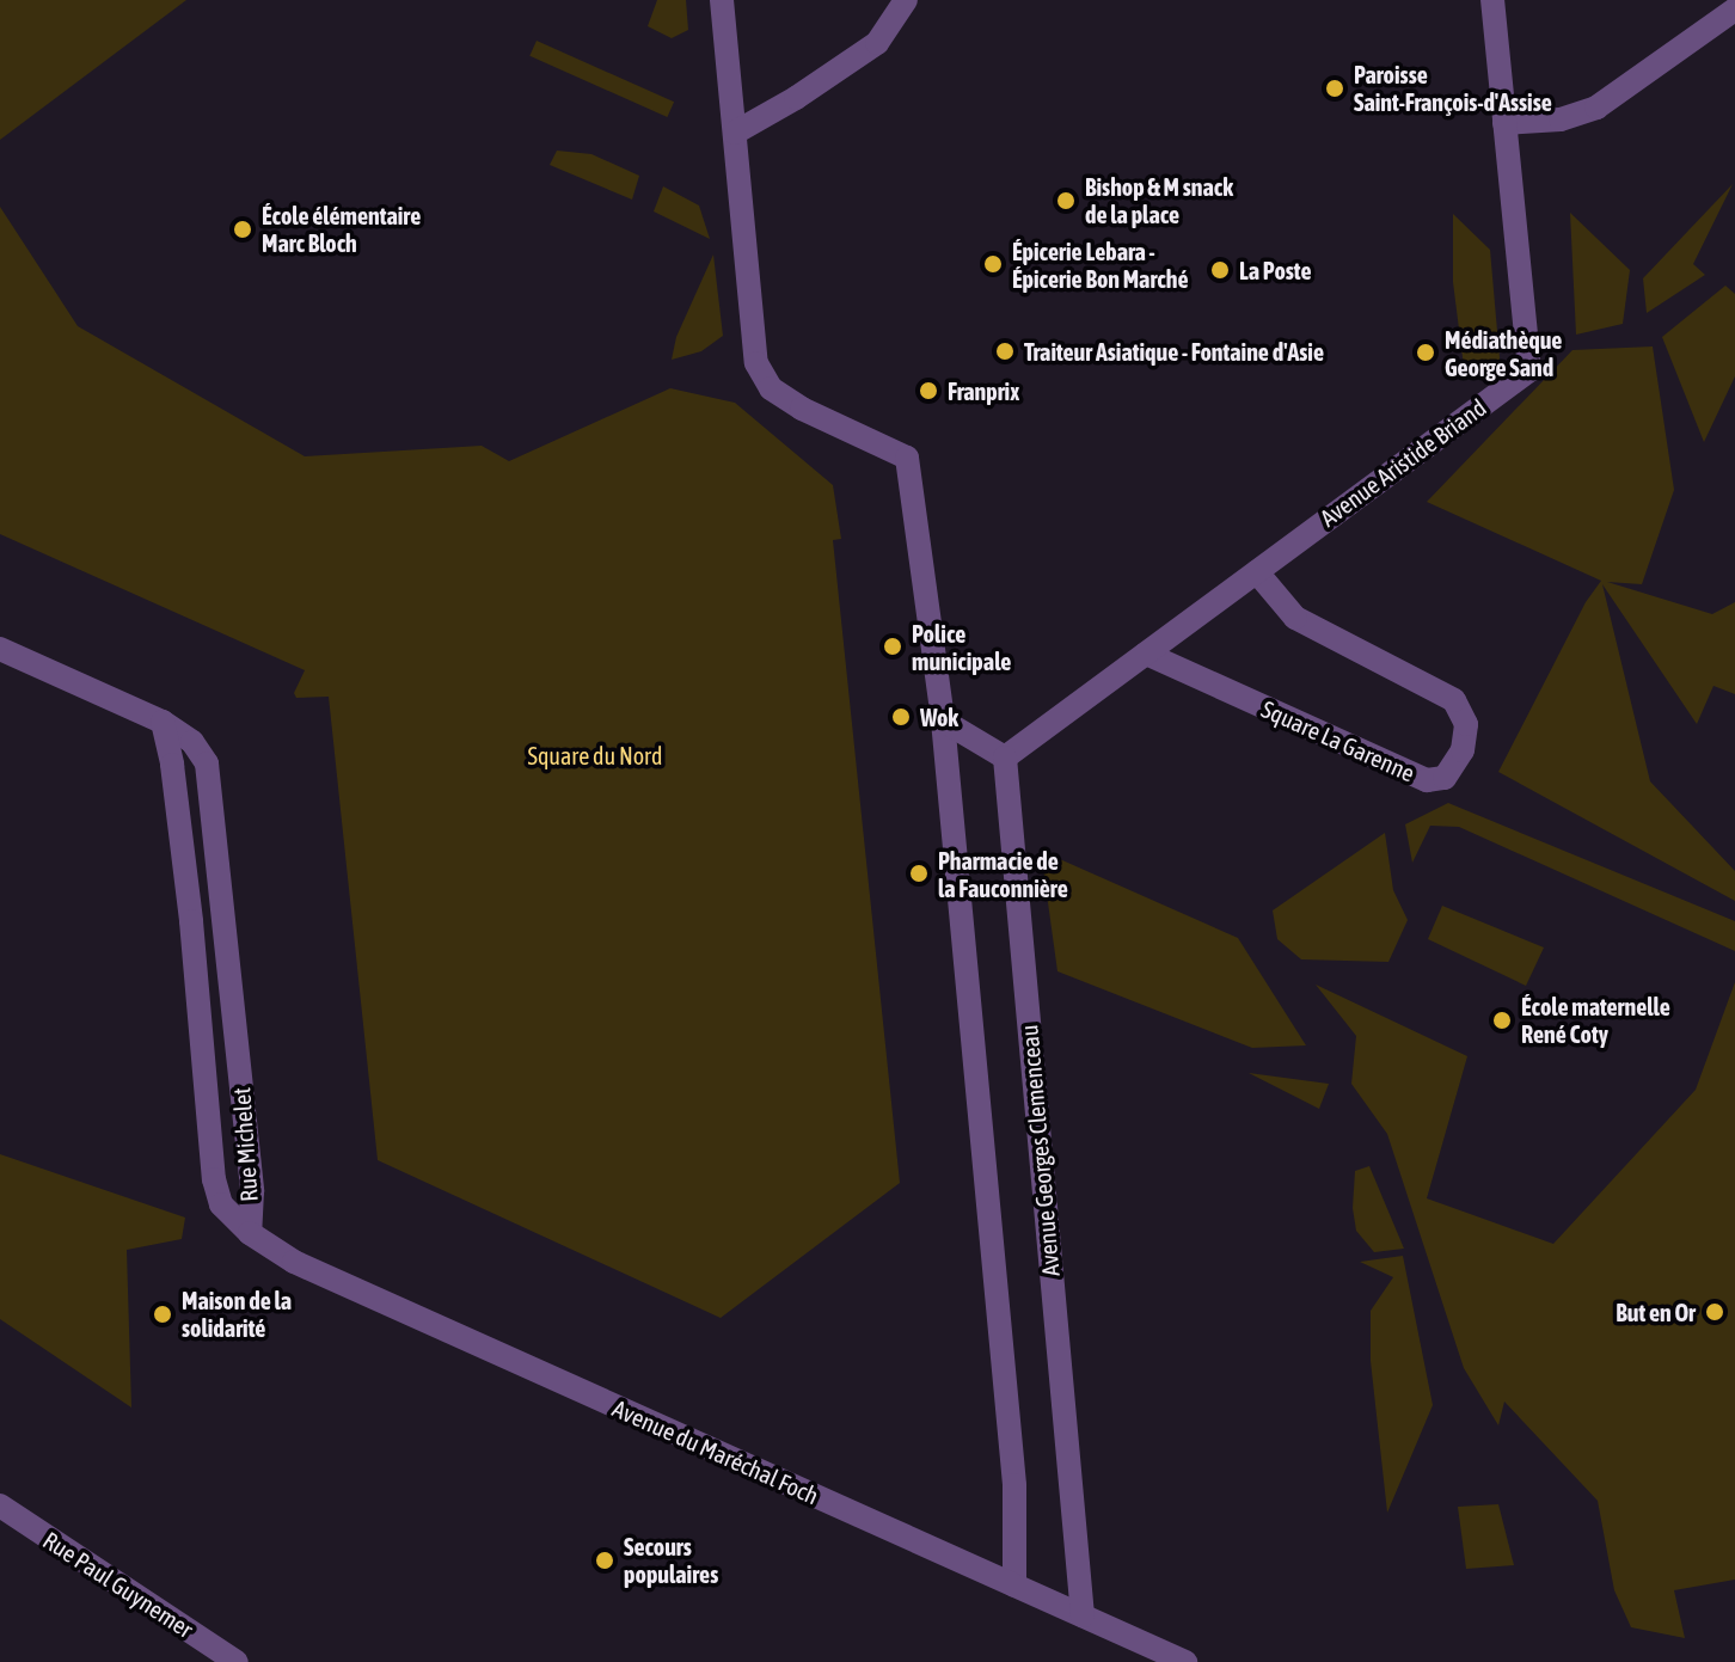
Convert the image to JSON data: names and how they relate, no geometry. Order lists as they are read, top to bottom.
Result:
{
  "streets": {
    "street": [
      "Avenue Aristide Briand",
      "Square La Garenne",
      "Rue Michelet",
      "Avenue Georges Clemenceau",
      "Avenue du Maréchal Foch",
      "Rue Paul Guynemer"
    ]
  },
  "crossings": [
    ["Avenue Aristide Briand", "Square La Garenne"],
    ["Avenue Aristide Briand", "Avenue Georges Clemenceau"],
    ["Rue Michelet", "Avenue du Maréchal Foch"],
    ["Avenue Georges Clemenceau", "Avenue du Maréchal Foch"]
  ],
  "parks": ["Square du Nord"],
  "places": [
    "Paroisse Saint-François-d'Assise",
    "Bishop & M snack de la place",
    "École élémentaire Marc Bloch",
    "Épicerie Lebara - Épicerie Bon Marché",
    "La Poste",
    "Traiteur Asiatique - Fontaine d'Asie",
    "Médiathèque George Sand",
    "Franprix",
    "Police municipale",
    "Wok",
    "Pharmacie de la Fauconnière",
    "École maternelle René Coty",
    "But en Or",
    "Maison de la solidarité",
    "Secours populaires"
  ]
}
